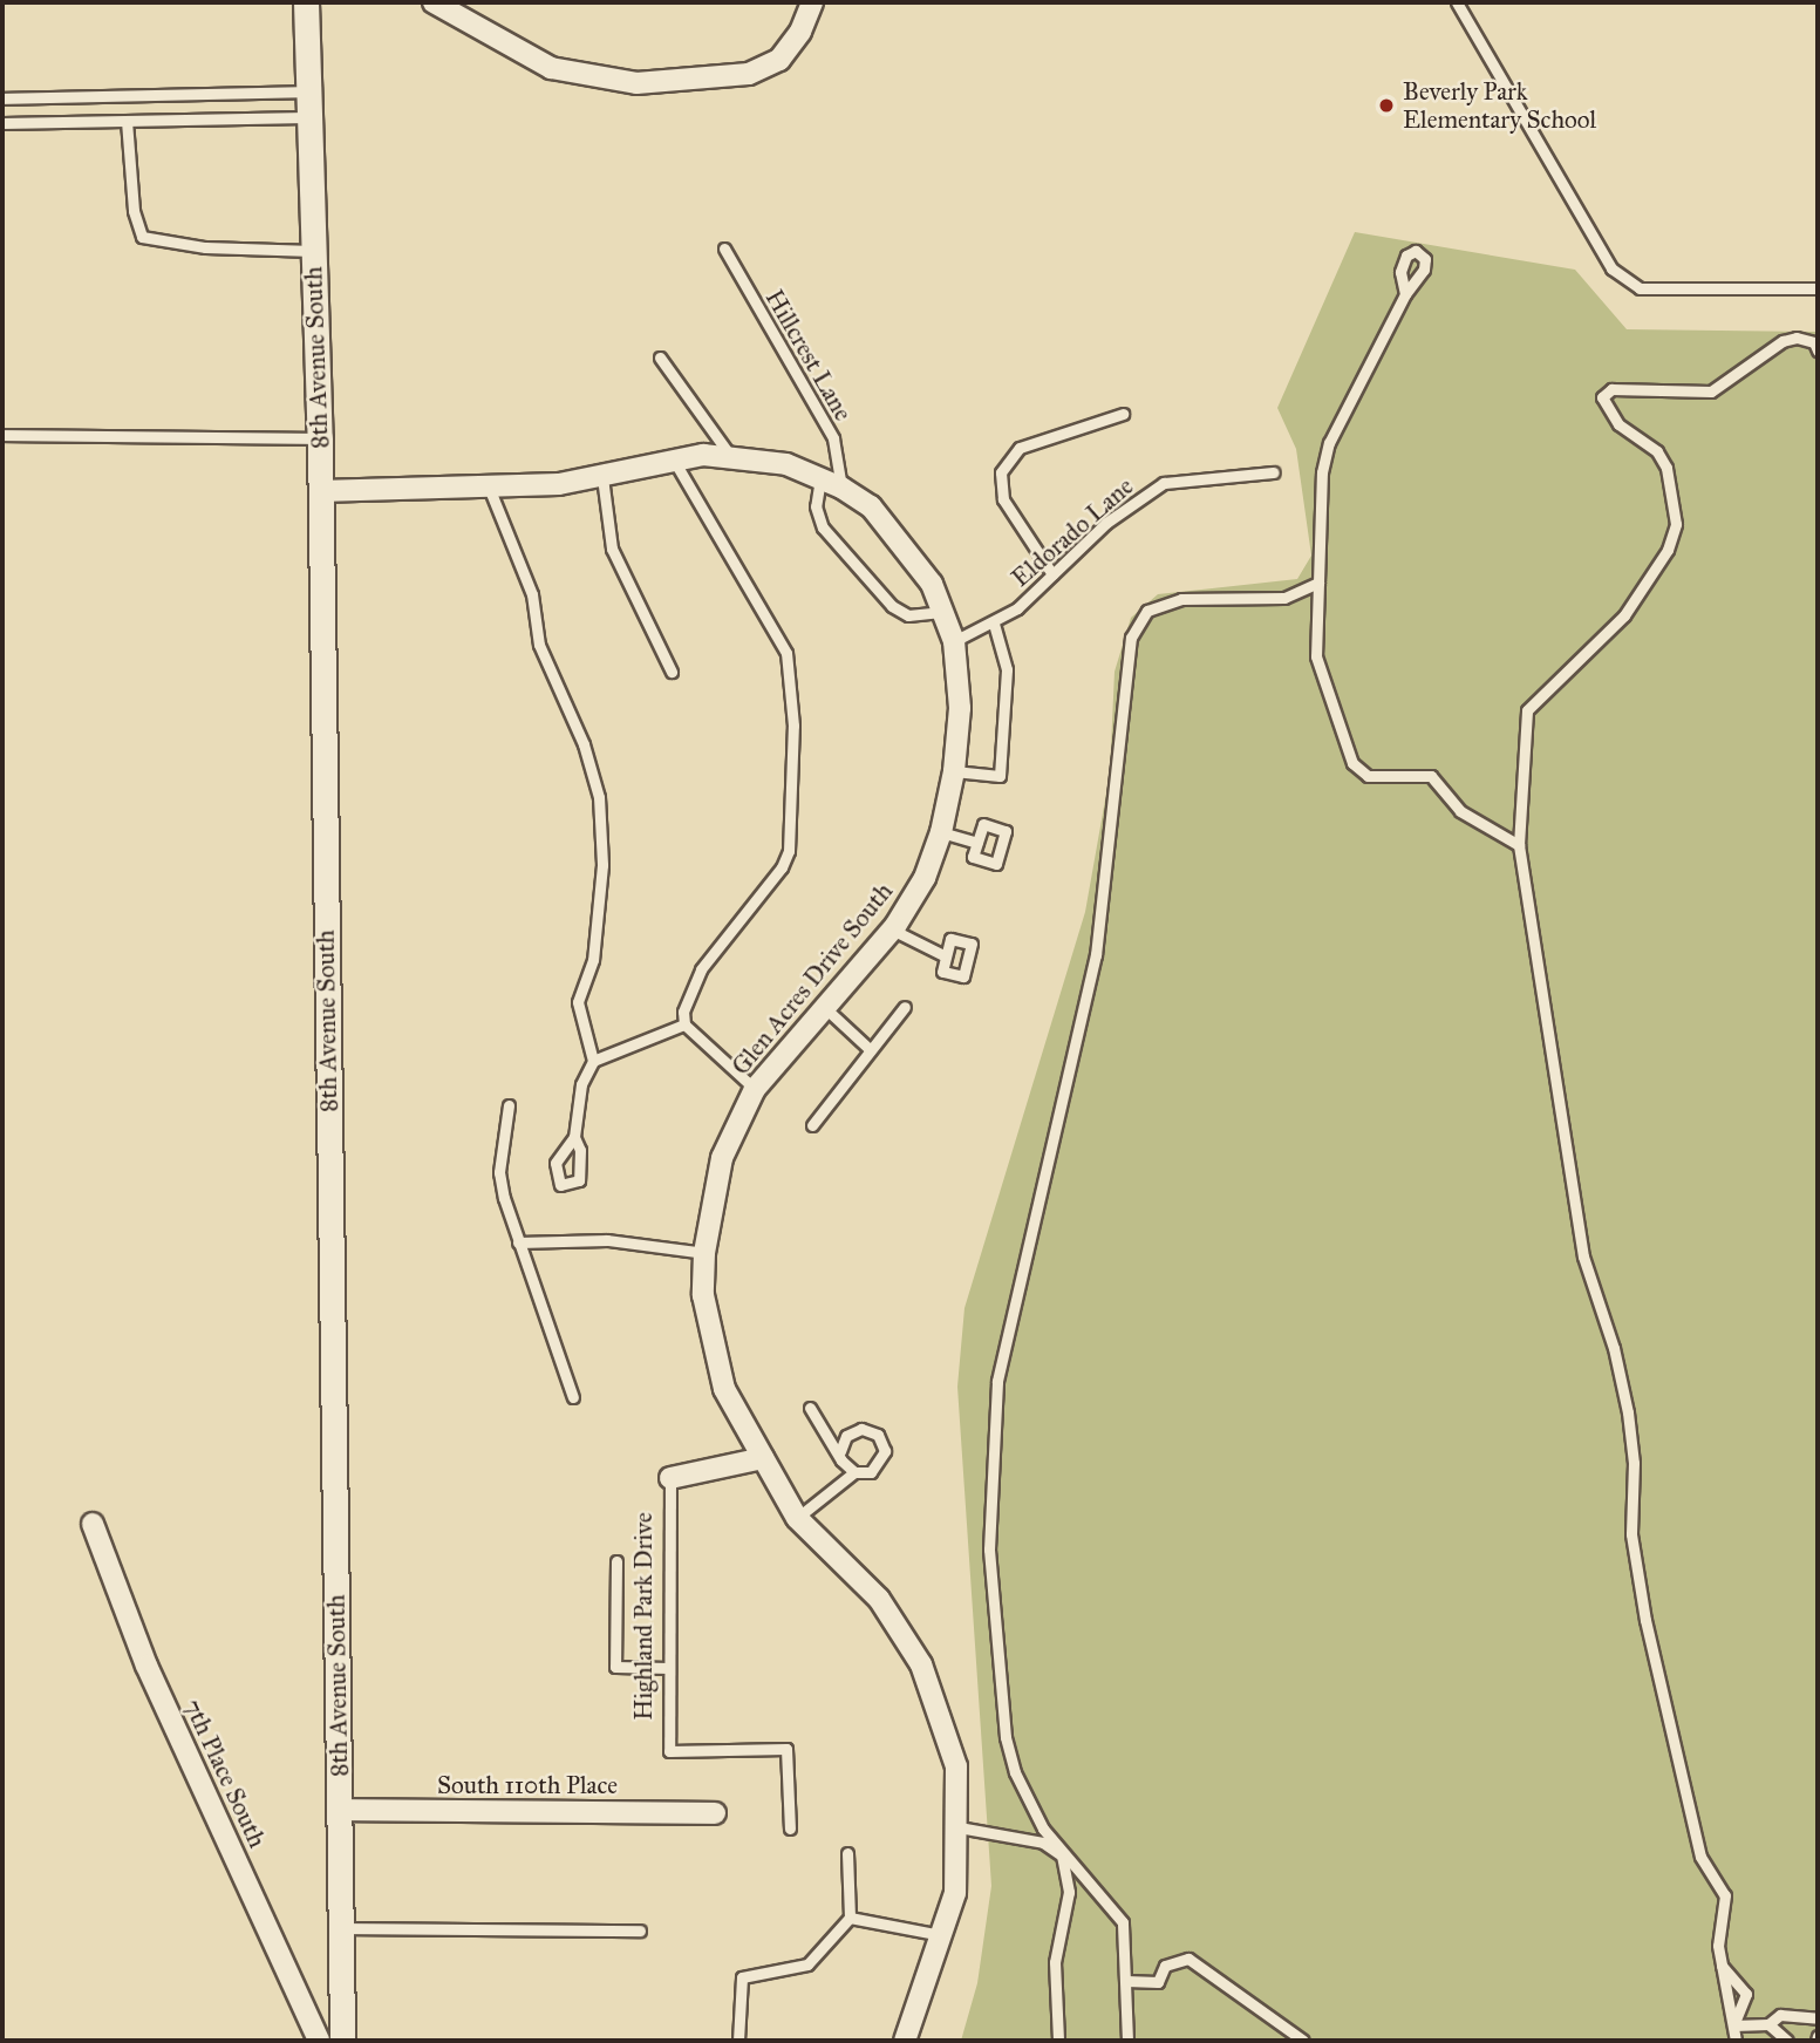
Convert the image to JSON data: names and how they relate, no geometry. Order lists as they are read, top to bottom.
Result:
{
  "streets": {
    "street": [
      "8th Avenue South",
      "Glen Acres Drive South",
      "Highland Park Drive",
      "7th Place South",
      "South 110th Place"
    ],
    "lane": ["Hillcrest Lane", "Eldorado Lane"]
  },
  "crossings": [
    ["Hillcrest Lane", "Glen Acres Drive South"],
    ["8th Avenue South", "Glen Acres Drive South"],
    ["8th Avenue South", "South 110th Place"],
    ["Eldorado Lane", "Glen Acres Drive South"],
    ["Glen Acres Drive South", "Highland Park Drive"]
  ],
  "places": ["Beverly Park Elementary School"]
}
